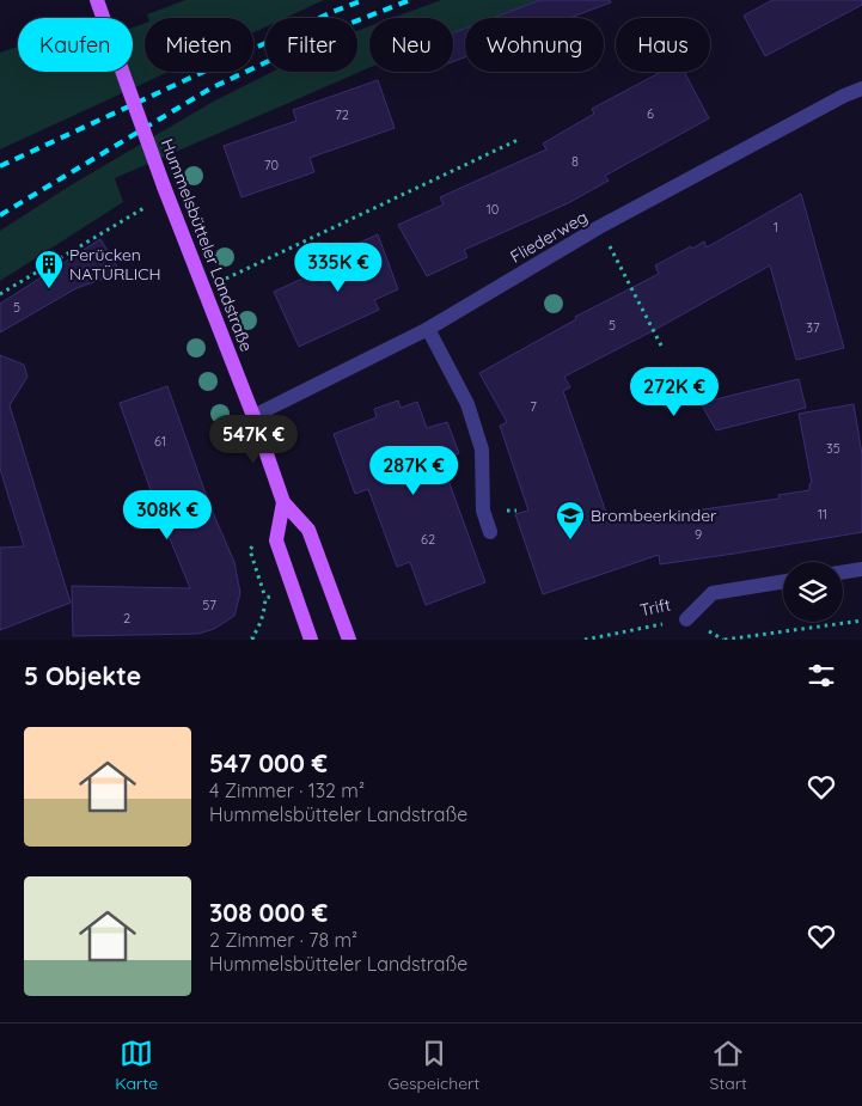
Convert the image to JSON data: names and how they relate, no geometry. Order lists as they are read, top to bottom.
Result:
{
  "streets": {
    "main road": ["Hummelsbütteler Landstraße"],
    "street": ["Fliederweg", "Trift"]
  },
  "crossings": [
    ["Fliederweg", "Hummelsbütteler Landstraße"]
  ],
  "places": {
    "building": ["Perücken NATÜRLICH"],
    "school or university": ["Brombeerkinder"]
  },
  "house_numbers": [
    "6",
    "72",
    "8",
    "70",
    "10",
    "1",
    "5",
    "5",
    "37",
    "7",
    "61",
    "35",
    "11",
    "9",
    "62",
    "57",
    "2"
  ],
  "page": {
    "chip": [
      "Kaufen",
      "Mieten",
      "Filter",
      "Neu",
      "Wohnung",
      "Haus"
    ],
    "price": [
      "335K €",
      "272K €",
      "547K €",
      "287K €",
      "308K €"
    ],
    "heading": "5 Objekte",
    "list": [
      {
        "name": "547 000 €",
        "note": "4 Zimmer · 132 m² · Hummelsbütteler Landstraße"
      },
      {
        "name": "308 000 €",
        "note": "2 Zimmer · 78 m² · Hummelsbütteler Landstraße"
      }
    ],
    "tabs": ["Karte", "Gespeichert", "Start"]
  }
}
